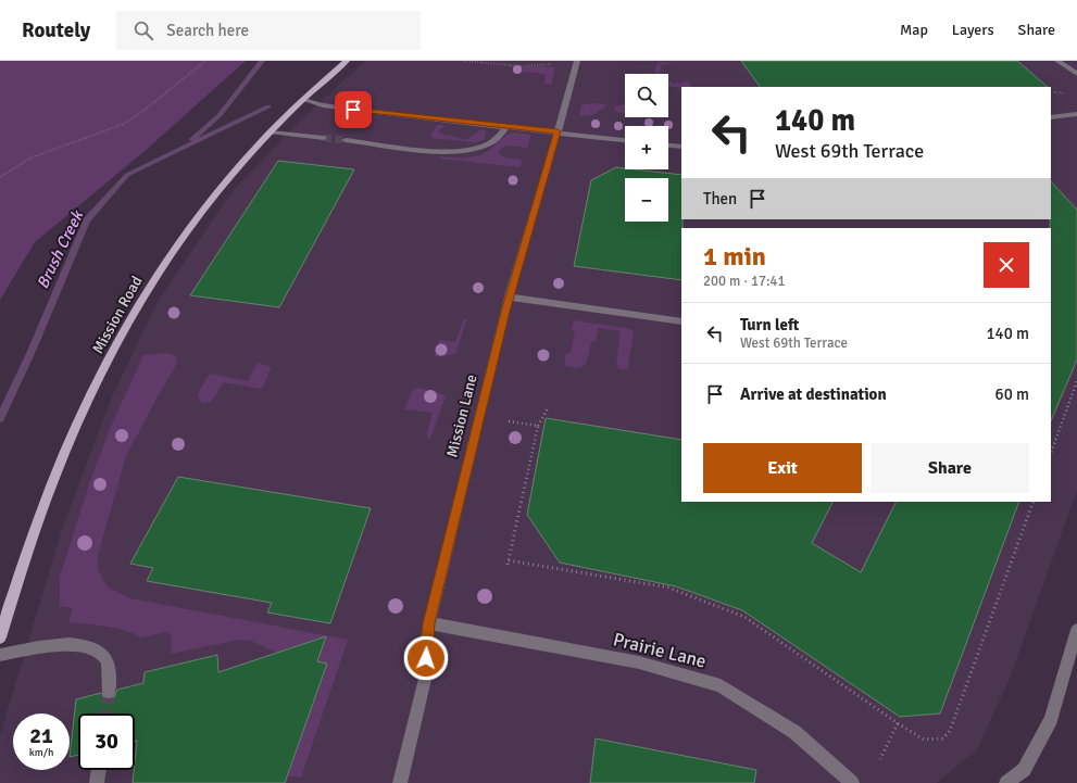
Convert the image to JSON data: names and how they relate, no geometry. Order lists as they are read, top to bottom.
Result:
{
  "streets": {
    "main road": ["Mission Road"],
    "street": ["Mission Lane", "Prairie Lane"]
  },
  "crossings": [
    ["Mission Lane", "Prairie Lane"]
  ],
  "water": ["Brush Creek"],
  "page": {
    "header": "Routely",
    "search": "Search here",
    "nav": ["Map", "Layers", "Share"],
    "map_buttons": ["+", "−"],
    "turn": ["140 m", "West 69th Terrace"],
    "then": "Then",
    "heading": ["1 min", "200 m · 17:41"],
    "list": [
      {
        "name": "Turn left",
        "note": "West 69th Terrace",
        "value": "140 m"
      },
      {
        "name": "Arrive at destination",
        "value": "60 m"
      }
    ],
    "buttons": ["Exit", "Share"],
    "speed": "21 km/h",
    "limit": "30"
  }
}
